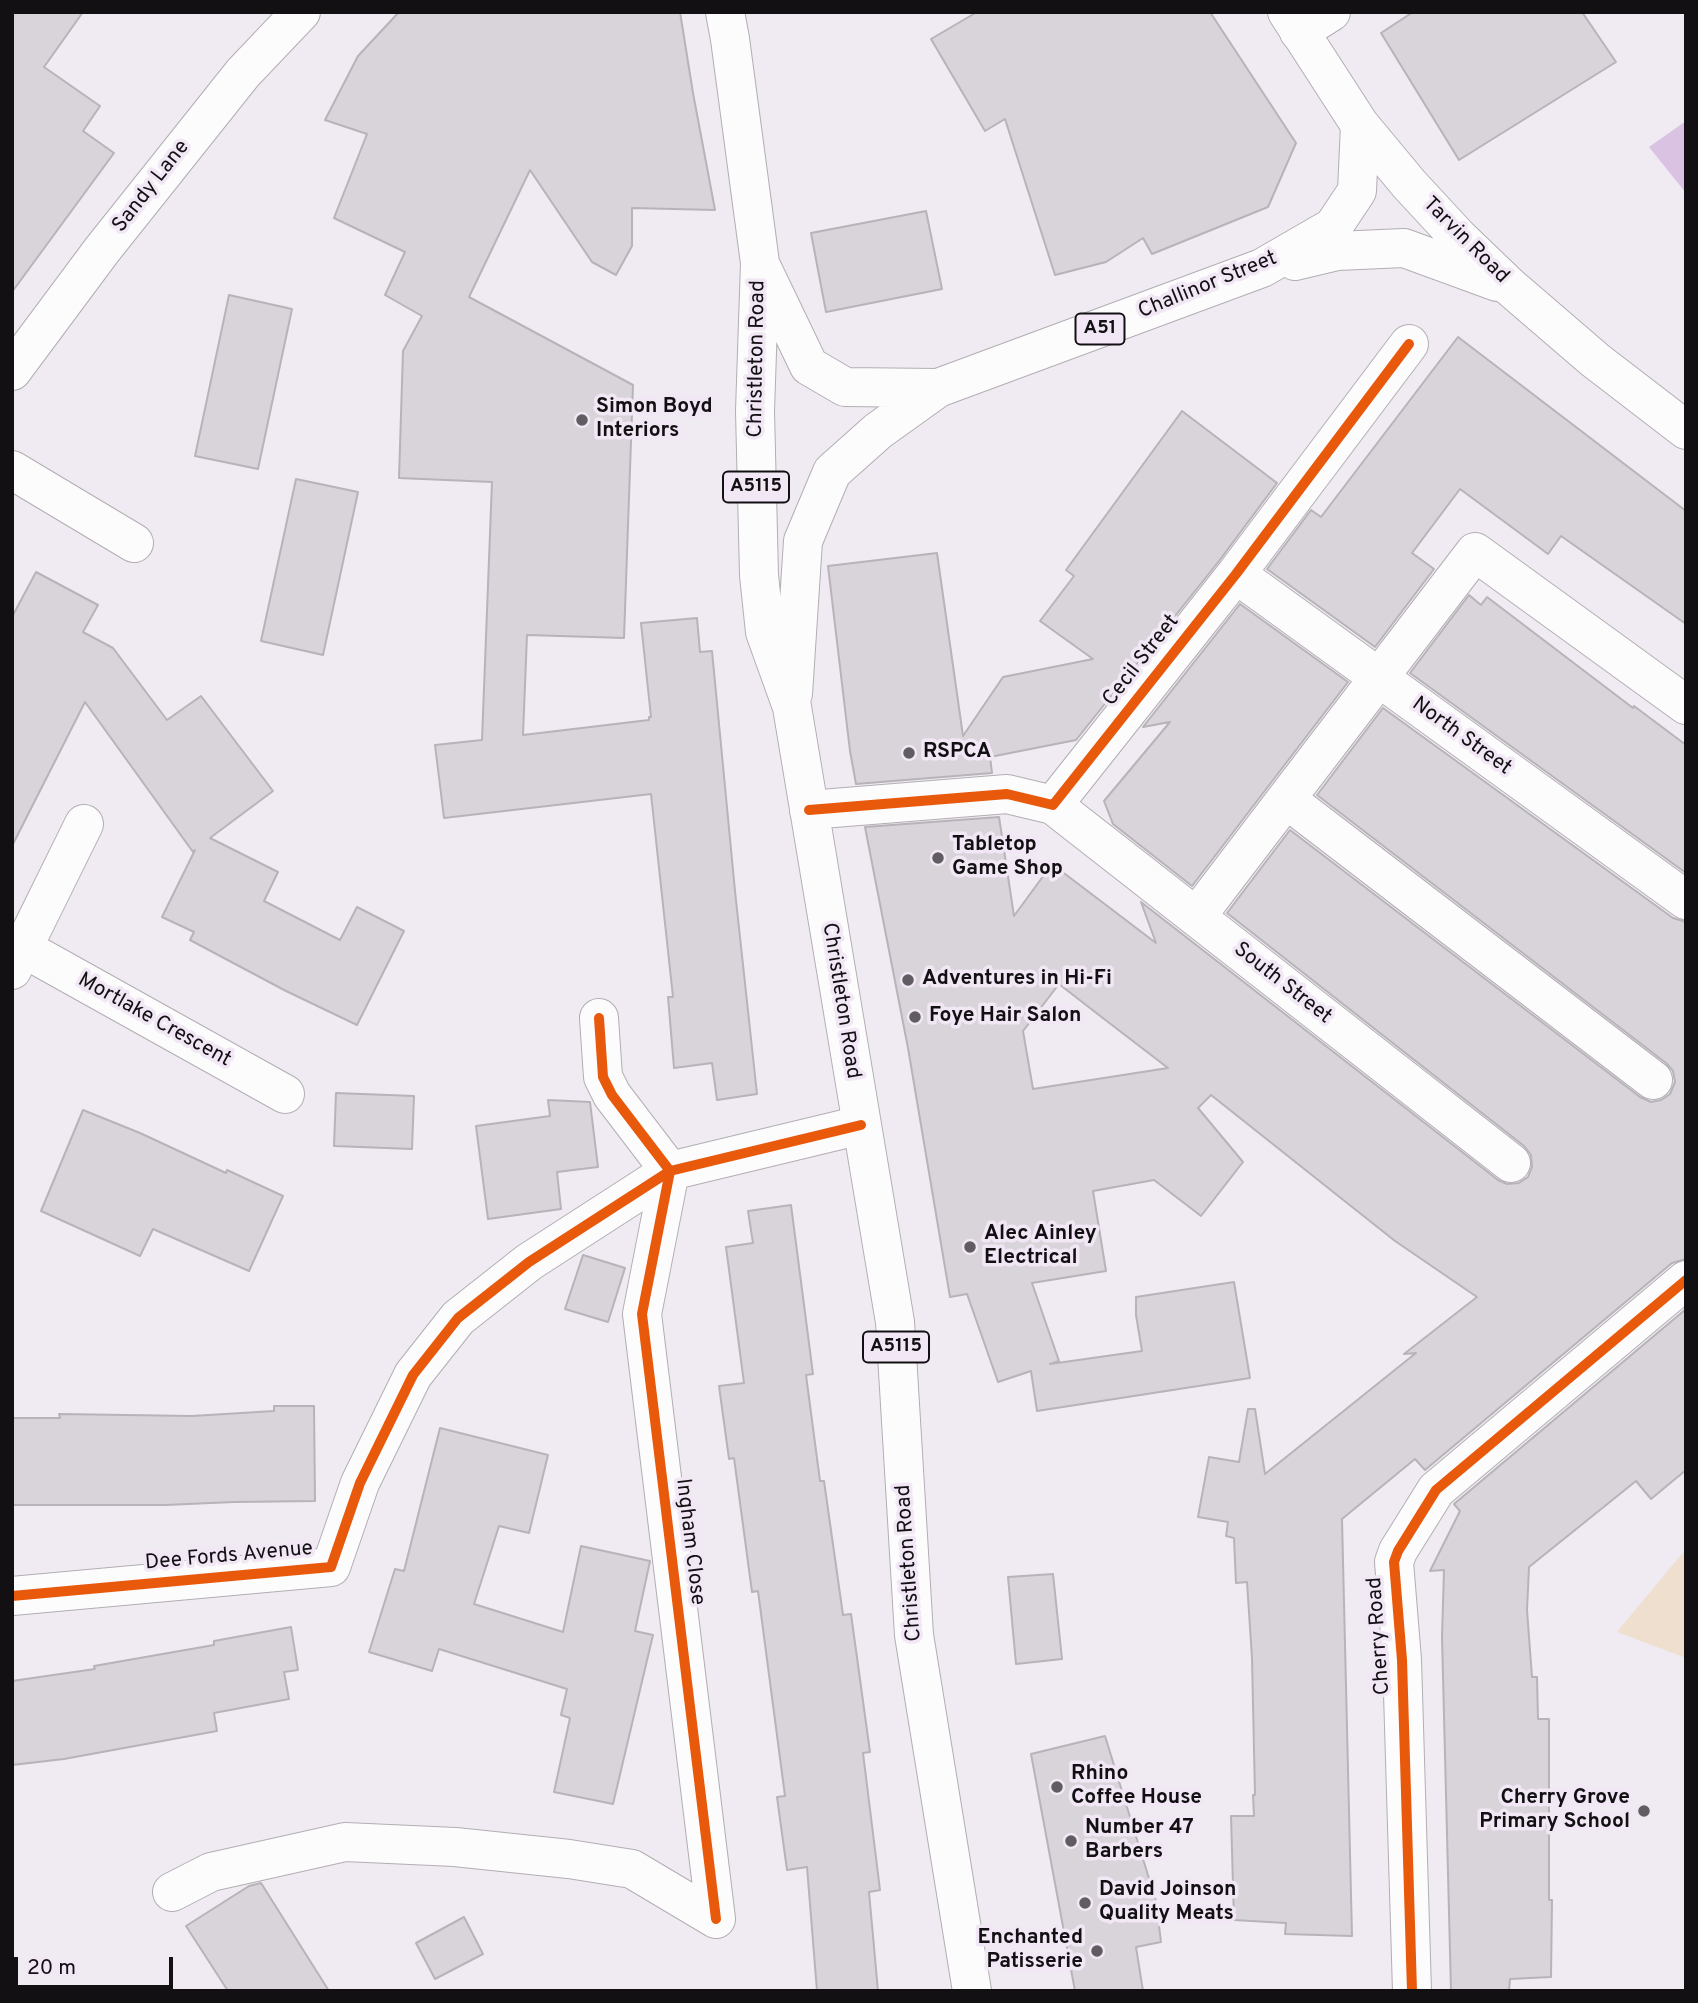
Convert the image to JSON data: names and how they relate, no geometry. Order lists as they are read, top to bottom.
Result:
{
  "streets": {
    "main road": [
      "Sandy Lane",
      "Tarvin Road",
      "Challinor Street",
      "A51",
      "Christleton Road",
      "A5115",
      "Cecil Street",
      "North Street",
      "South Street",
      "Mortlake Crescent",
      "Ingham Close",
      "Dee Fords Avenue",
      "Cherry Road"
    ]
  },
  "crossings": [
    ["Tarvin Road", "Challinor Street"],
    ["Challinor Street", "Christleton Road"],
    ["Cecil Street", "North Street"],
    ["Cecil Street", "South Street"],
    ["Ingham Close", "Dee Fords Avenue"]
  ],
  "places": [
    "Simon Boyd Interiors",
    "RSPCA",
    "Tabletop Game Shop",
    "Adventures in Hi-Fi",
    "Foye Hair Salon",
    "Alec Ainley Electrical",
    "Rhino Coffee House",
    "Cherry Grove Primary School",
    "Number 47 Barbers",
    "David Joinson Quality Meats",
    "Enchanted Patisserie"
  ],
  "scale_bar": "20 m"
}
